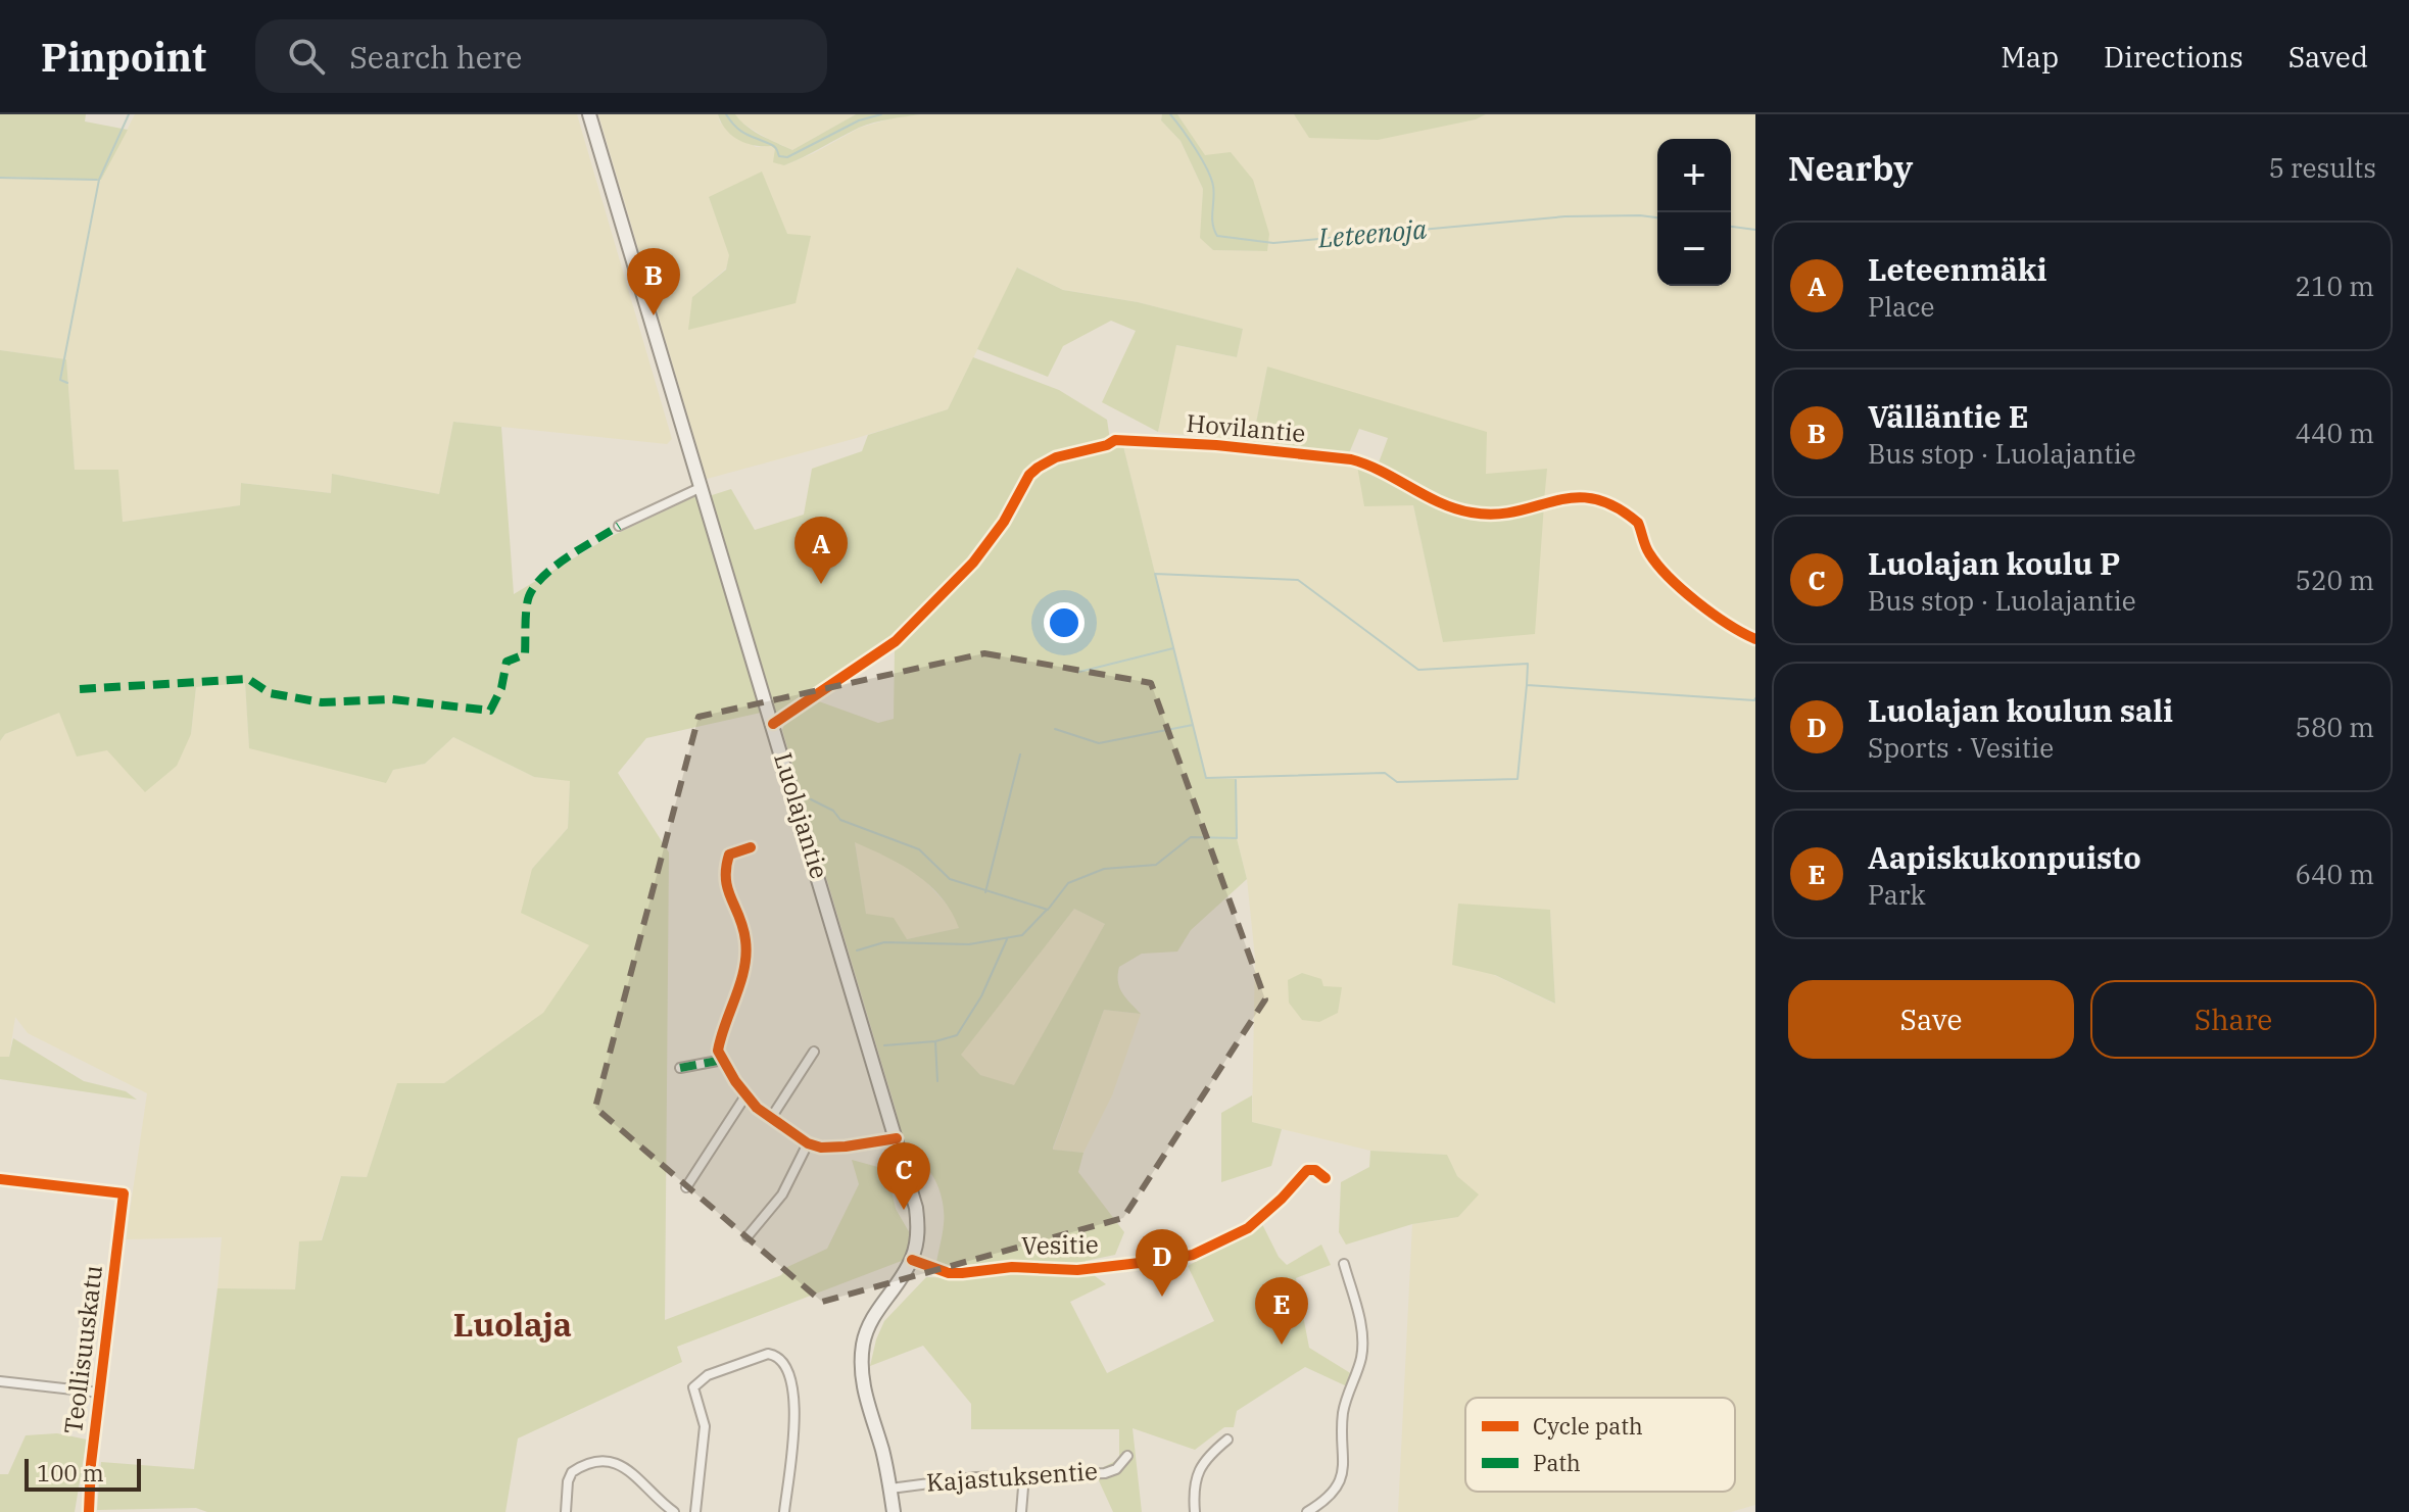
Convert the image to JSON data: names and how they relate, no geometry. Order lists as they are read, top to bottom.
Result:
{
  "streets": {
    "main road": ["Luolajantie"],
    "street": [
      "Hovilantie",
      "Vesitie",
      "Teollisuuskatu",
      "Kajastuksentie"
    ]
  },
  "crossings": [
    ["Hovilantie", "Luolajantie"],
    ["Luolajantie", "Vesitie"],
    ["Luolajantie", "Kajastuksentie"]
  ],
  "districts": ["Luolaja"],
  "water": ["Leteenoja"],
  "legend": ["Cycle path", "Path"],
  "scale_bar": "100 m",
  "page": {
    "header": "Pinpoint",
    "search": "Search here",
    "nav": ["Map", "Directions", "Saved"],
    "heading": ["Nearby", "5 results"],
    "map_buttons": ["+", "−"],
    "list": [
      {
        "mark": "A",
        "name": "Leteenmäki",
        "note": "Place",
        "value": "210 m"
      },
      {
        "mark": "B",
        "name": "Välläntie E",
        "note": "Bus stop · Luolajantie",
        "value": "440 m"
      },
      {
        "mark": "C",
        "name": "Luolajan koulu P",
        "note": "Bus stop · Luolajantie",
        "value": "520 m"
      },
      {
        "mark": "D",
        "name": "Luolajan koulun sali",
        "note": "Sports · Vesitie",
        "value": "580 m"
      },
      {
        "mark": "E",
        "name": "Aapiskukonpuisto",
        "note": "Park",
        "value": "640 m"
      }
    ],
    "pins": [
      "B",
      "A",
      "C",
      "D",
      "E"
    ],
    "buttons": ["Save", "Share"],
    "scale": "100 m"
  }
}
